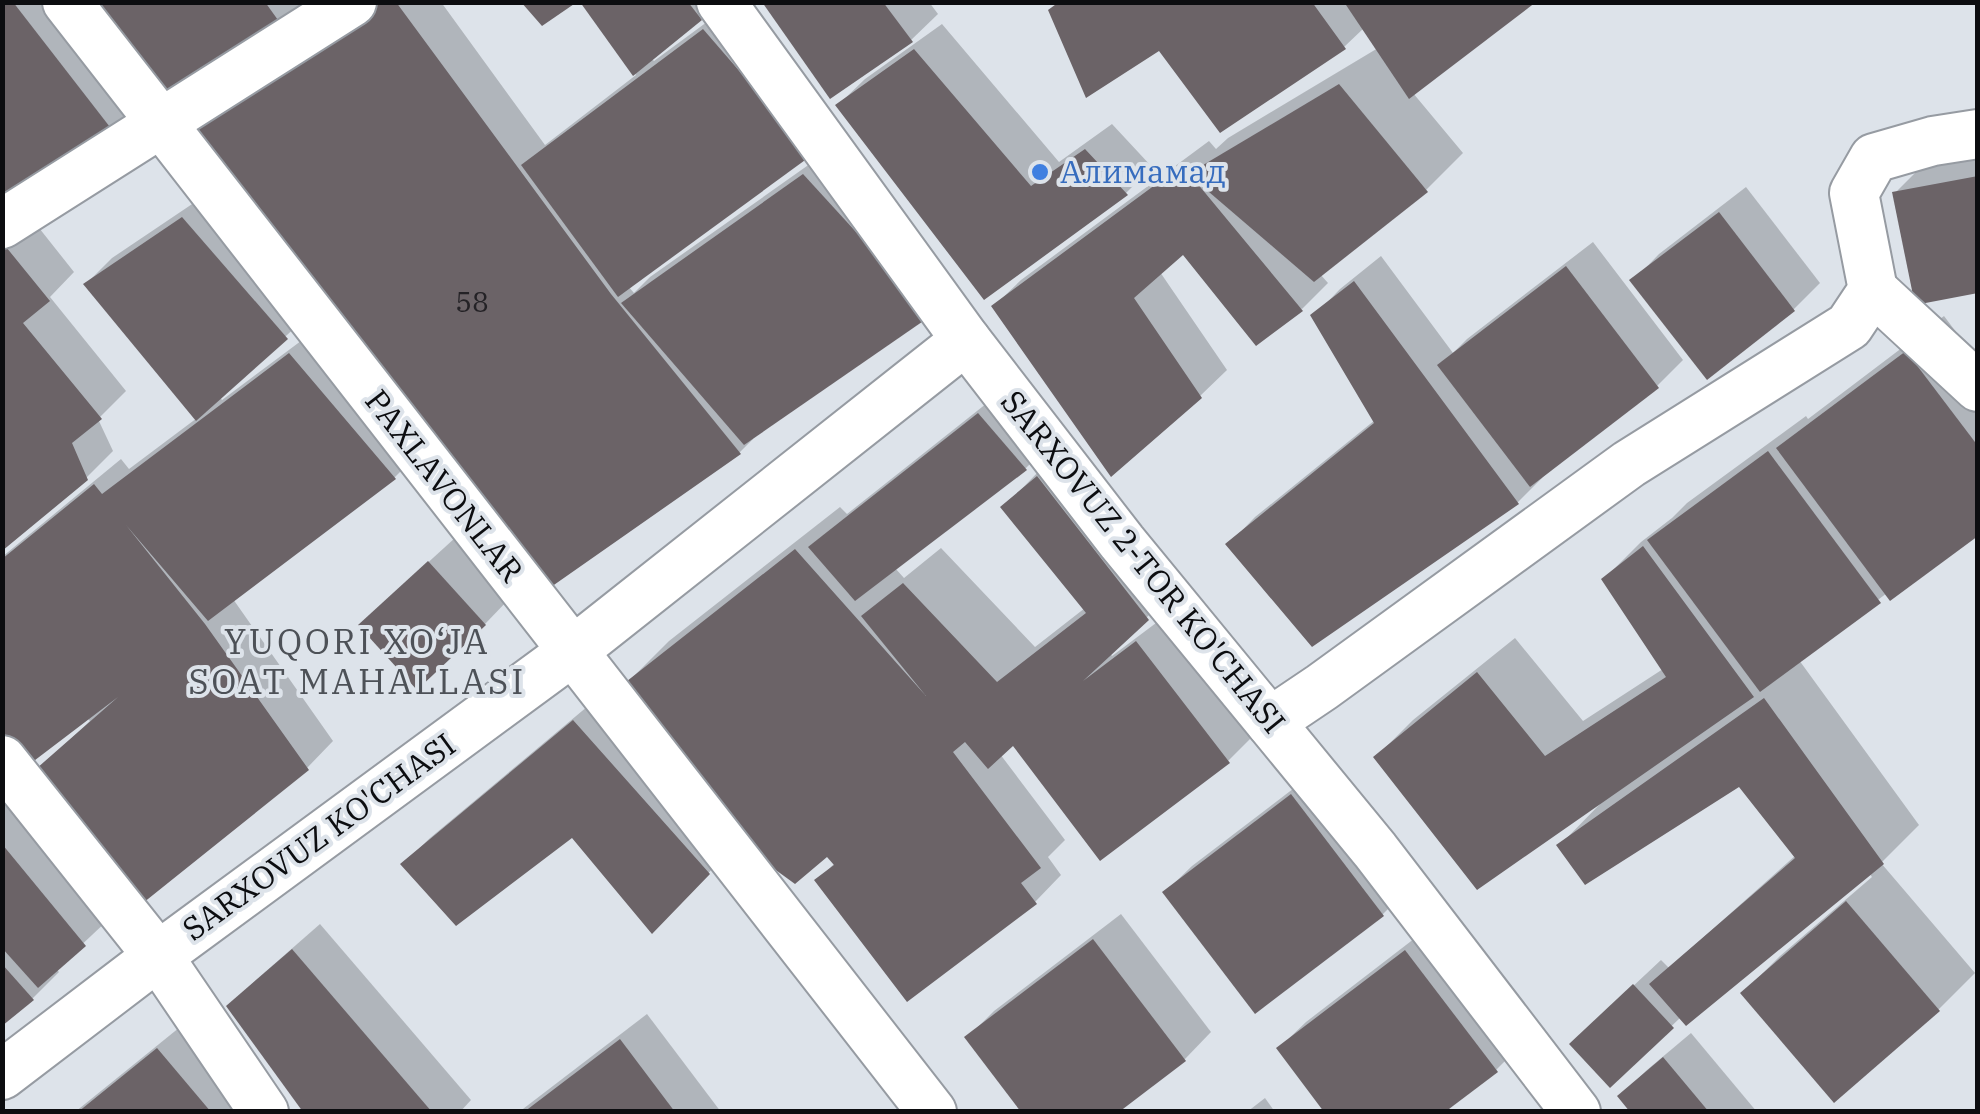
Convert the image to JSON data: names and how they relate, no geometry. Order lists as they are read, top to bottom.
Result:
{
  "streets": {
    "street": ["PAXLAVONLAR", "SARXOVUZ 2-TOR KO'CHASI", "SARXOVUZ KO'CHASI"]
  },
  "crossings": [
    ["PAXLAVONLAR", "SARXOVUZ KO'CHASI"],
    ["SARXOVUZ 2-TOR KO'CHASI", "SARXOVUZ KO'CHASI"]
  ],
  "districts": ["YUQORI XO‘JA SOAT MAHALLASI"],
  "places": ["Алимамад"],
  "house_numbers": ["58"]
}
